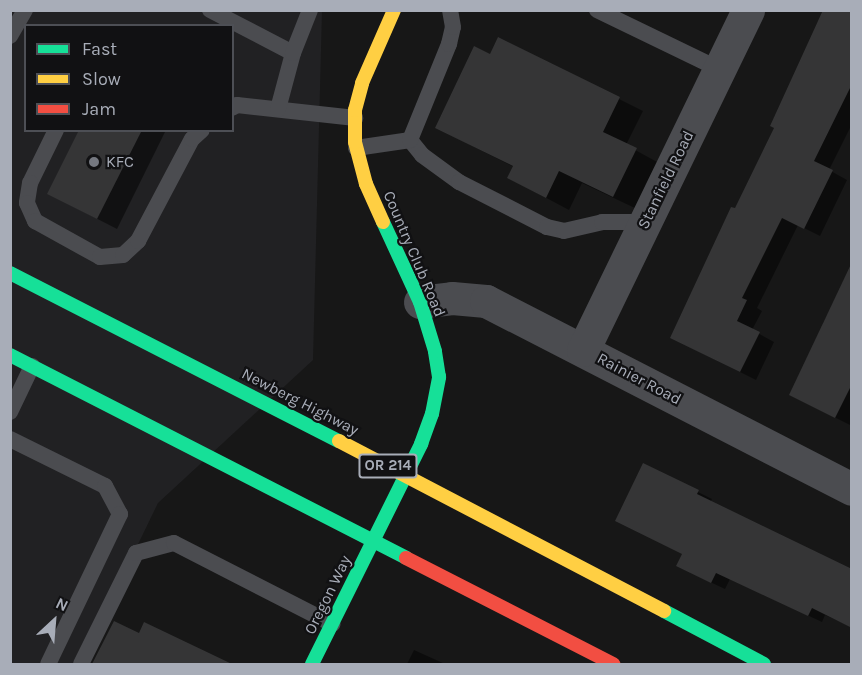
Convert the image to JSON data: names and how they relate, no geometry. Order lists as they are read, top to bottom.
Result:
{
  "streets": {
    "main road": [
      "Country Club Road",
      "Newberg Highway",
      "OR 214",
      "Oregon Way"
    ],
    "street": ["Stanfield Road", "Rainier Road"]
  },
  "crossings": [
    ["Stanfield Road", "Rainier Road"],
    ["Country Club Road", "Rainier Road"],
    ["Country Club Road", "Newberg Highway"],
    ["Country Club Road", "Oregon Way"]
  ],
  "places": ["KFC"],
  "legend": ["Fast", "Slow", "Jam"],
  "north": "top right"
}
